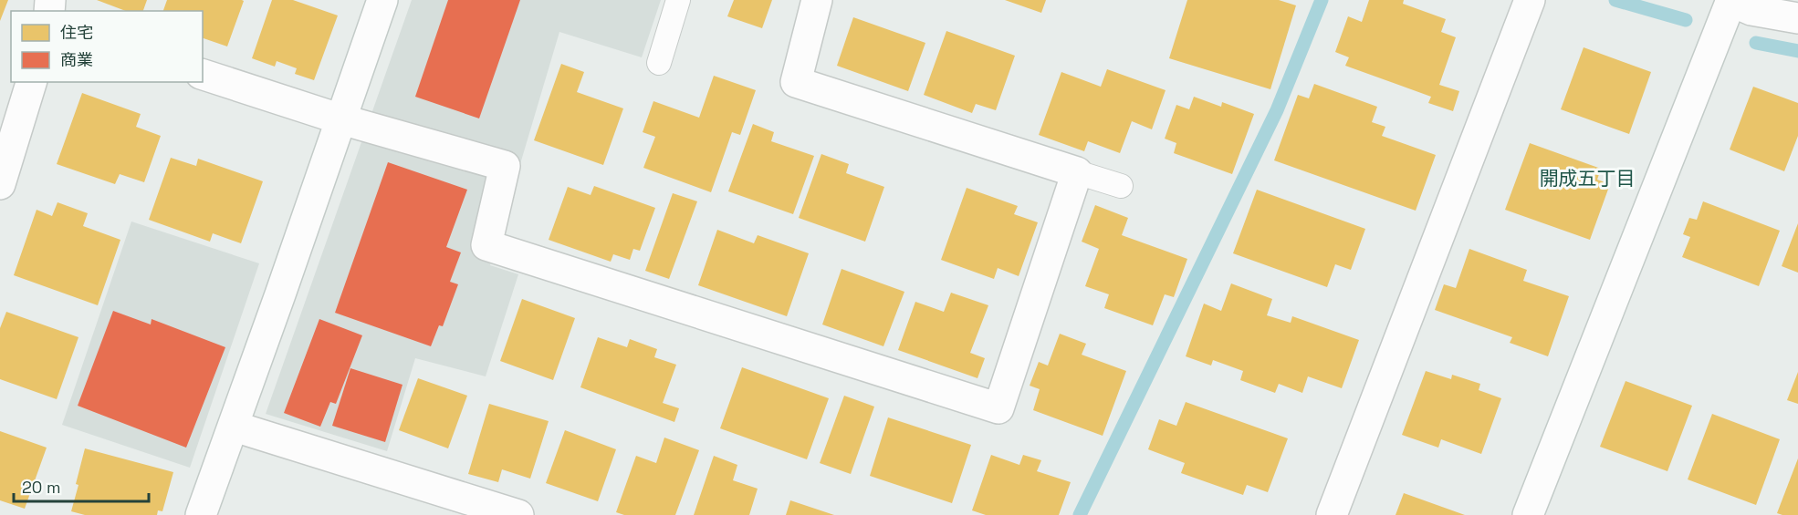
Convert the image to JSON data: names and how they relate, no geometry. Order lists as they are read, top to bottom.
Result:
{
  "districts": ["開成五丁目"],
  "legend": ["住宅", "商業"],
  "scale_bar": "20 m"
}
